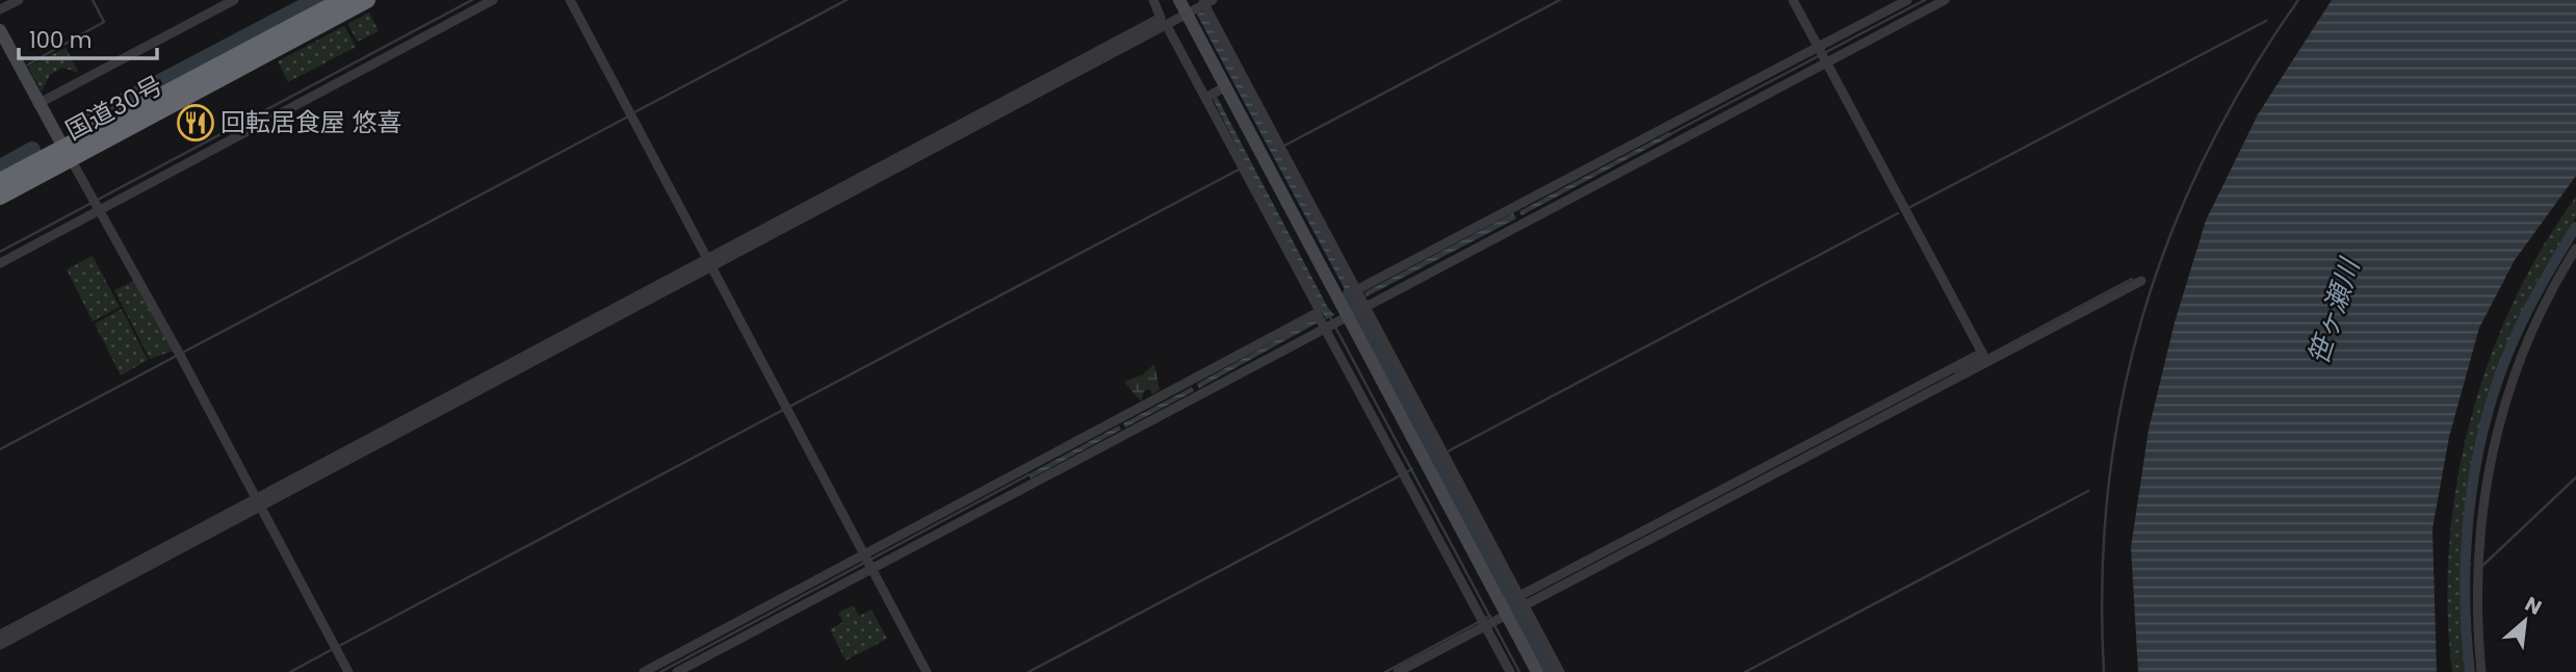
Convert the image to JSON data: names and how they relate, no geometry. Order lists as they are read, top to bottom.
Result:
{
  "streets": {
    "highway": ["国道30号"]
  },
  "water": ["笹ヶ瀬川"],
  "places": {
    "restaurant": ["回転居食屋 悠喜"]
  },
  "scale_bar": "100 m",
  "north": "top right"
}
